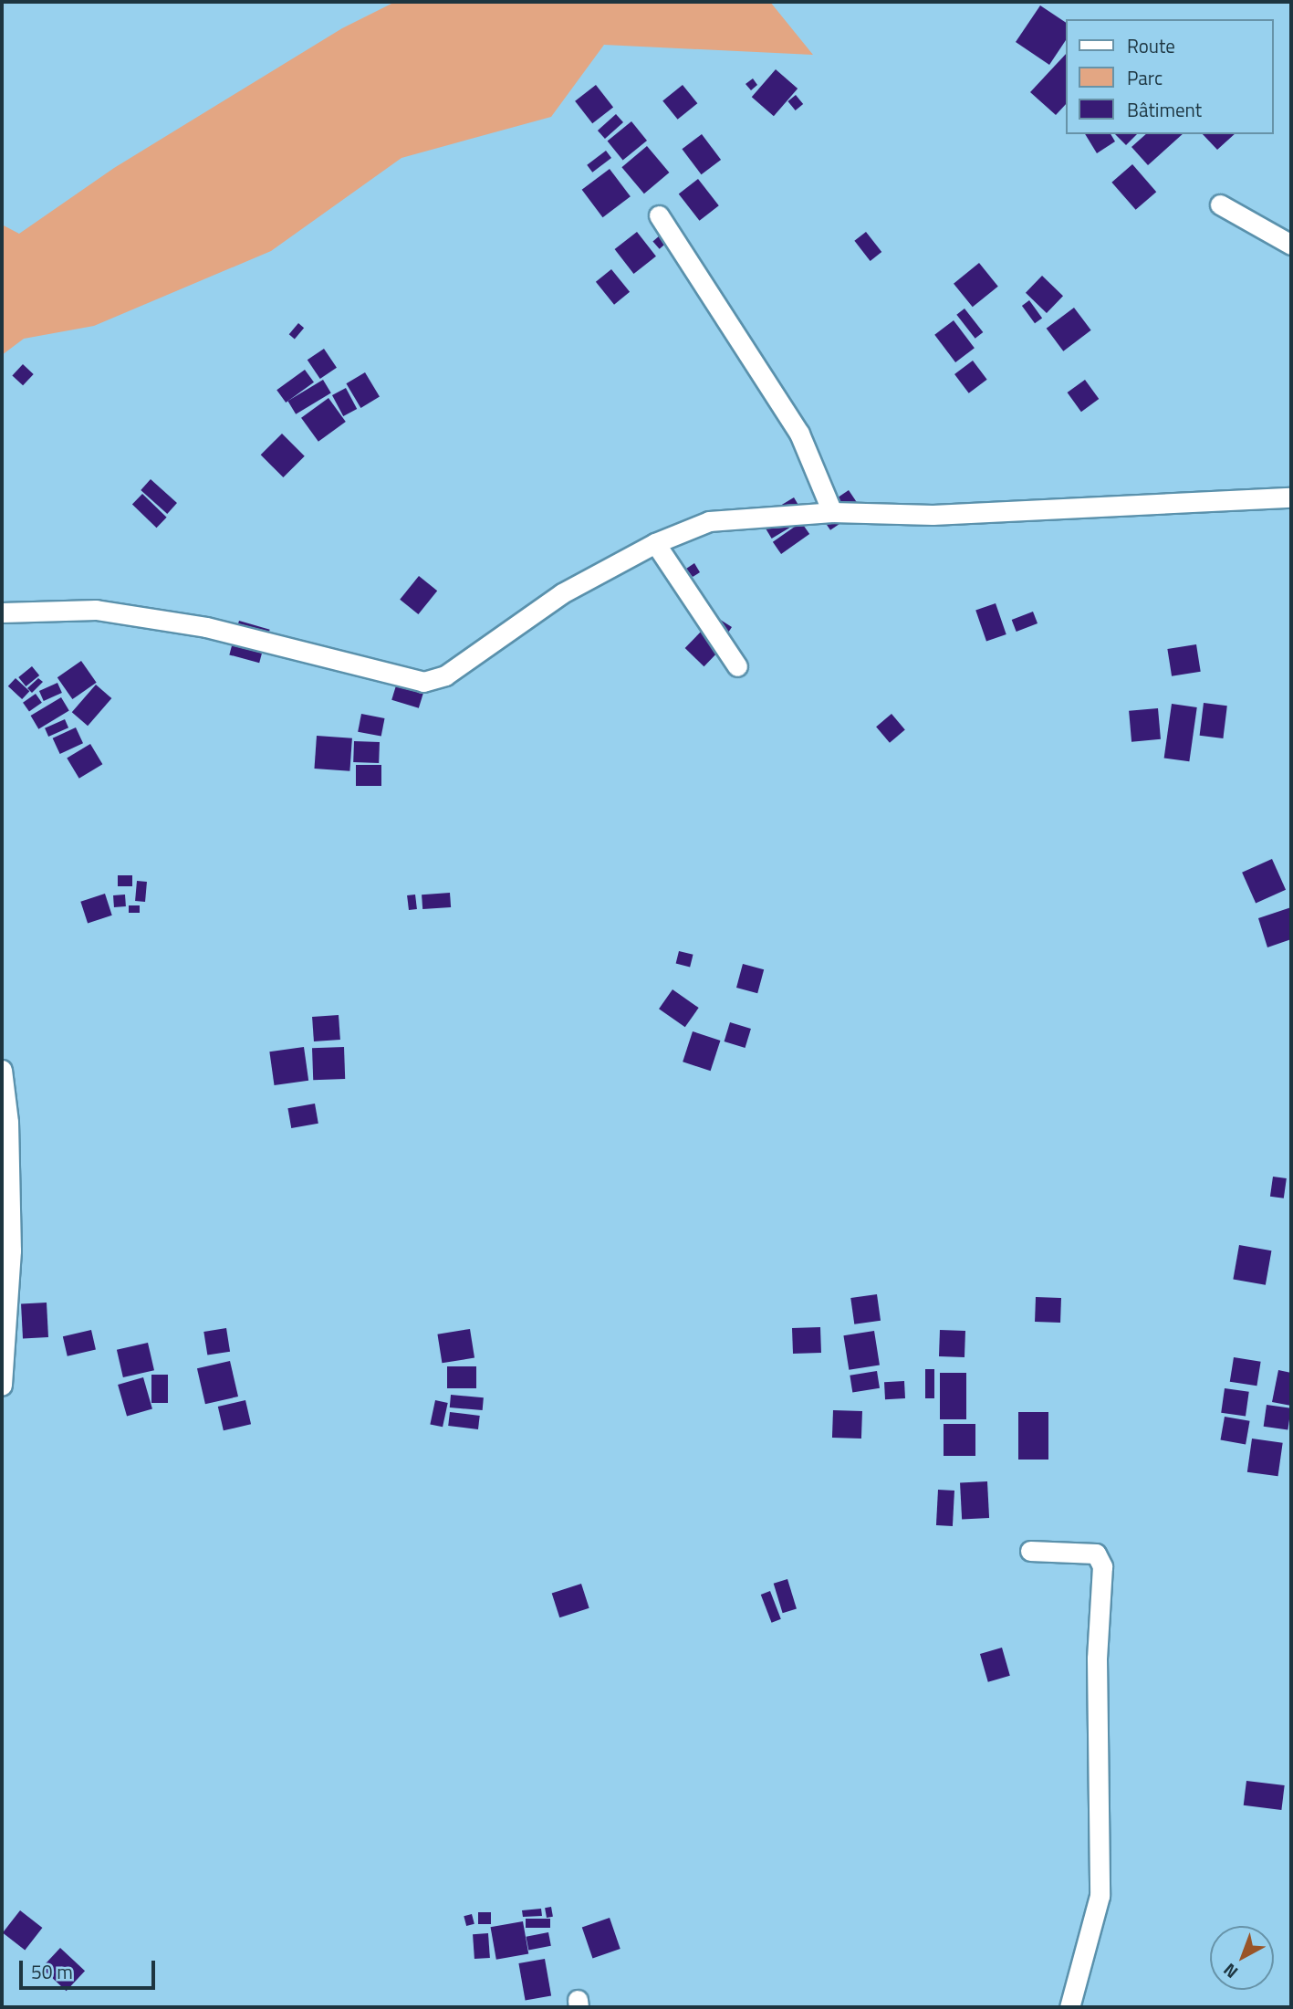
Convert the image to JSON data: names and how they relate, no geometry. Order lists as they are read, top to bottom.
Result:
{
  "legend": ["Route", "Parc", "Bâtiment"],
  "scale_bar": "50 m",
  "north": "bottom left"
}
